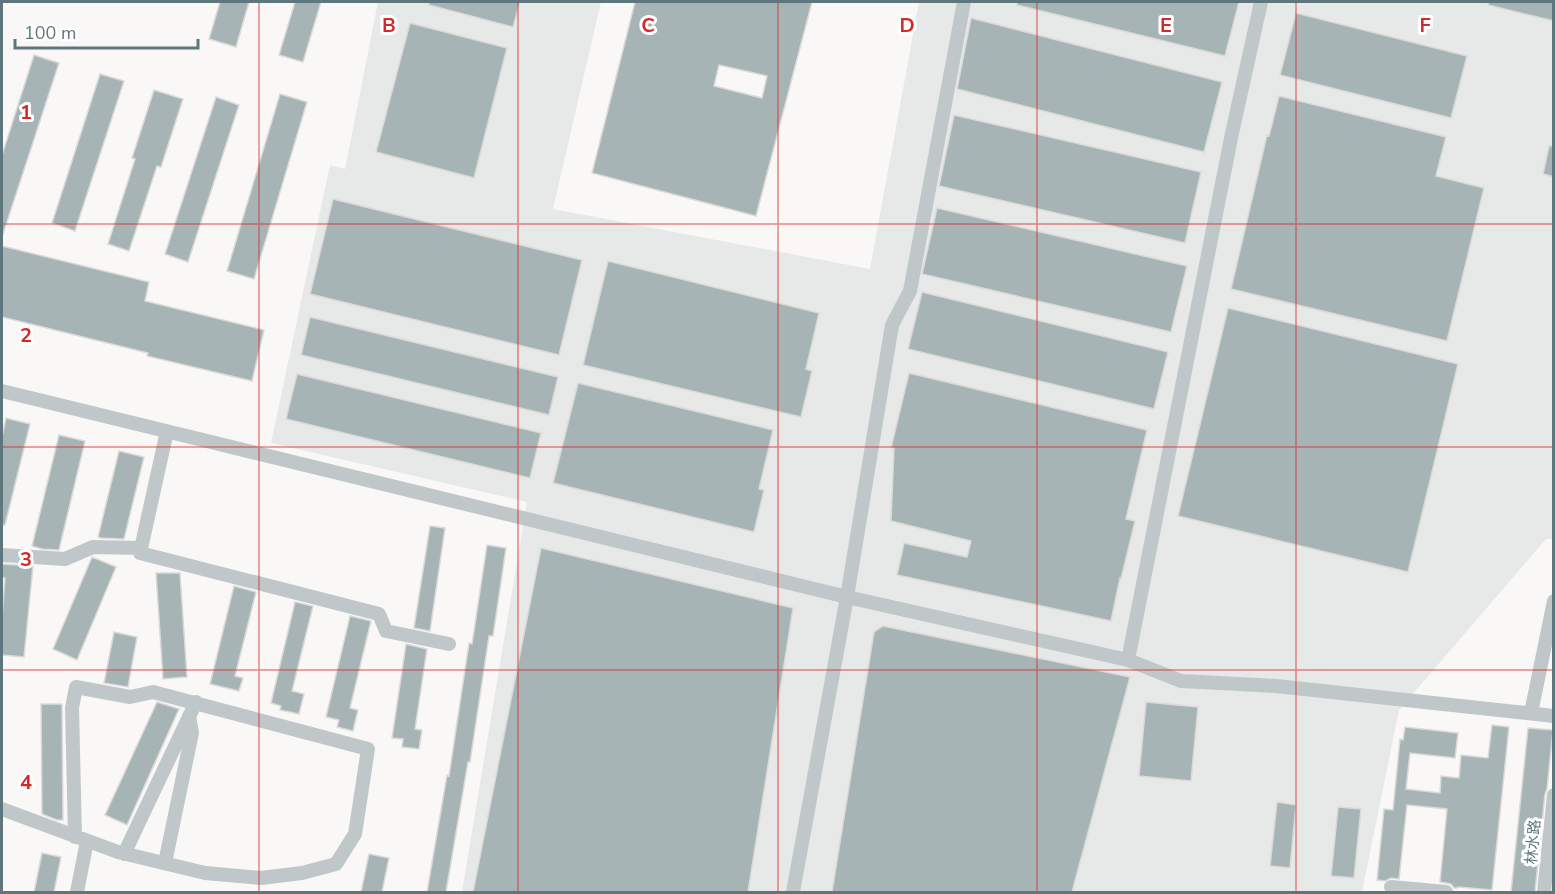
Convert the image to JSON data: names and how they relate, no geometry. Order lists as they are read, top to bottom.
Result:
{
  "streets": {
    "street": ["林水路"]
  },
  "scale_bar": "100 m",
  "grid": {
    "columns": [
      "B",
      "C",
      "D",
      "E",
      "F"
    ],
    "rows": [
      "1",
      "2",
      "3",
      "4"
    ]
  }
}
